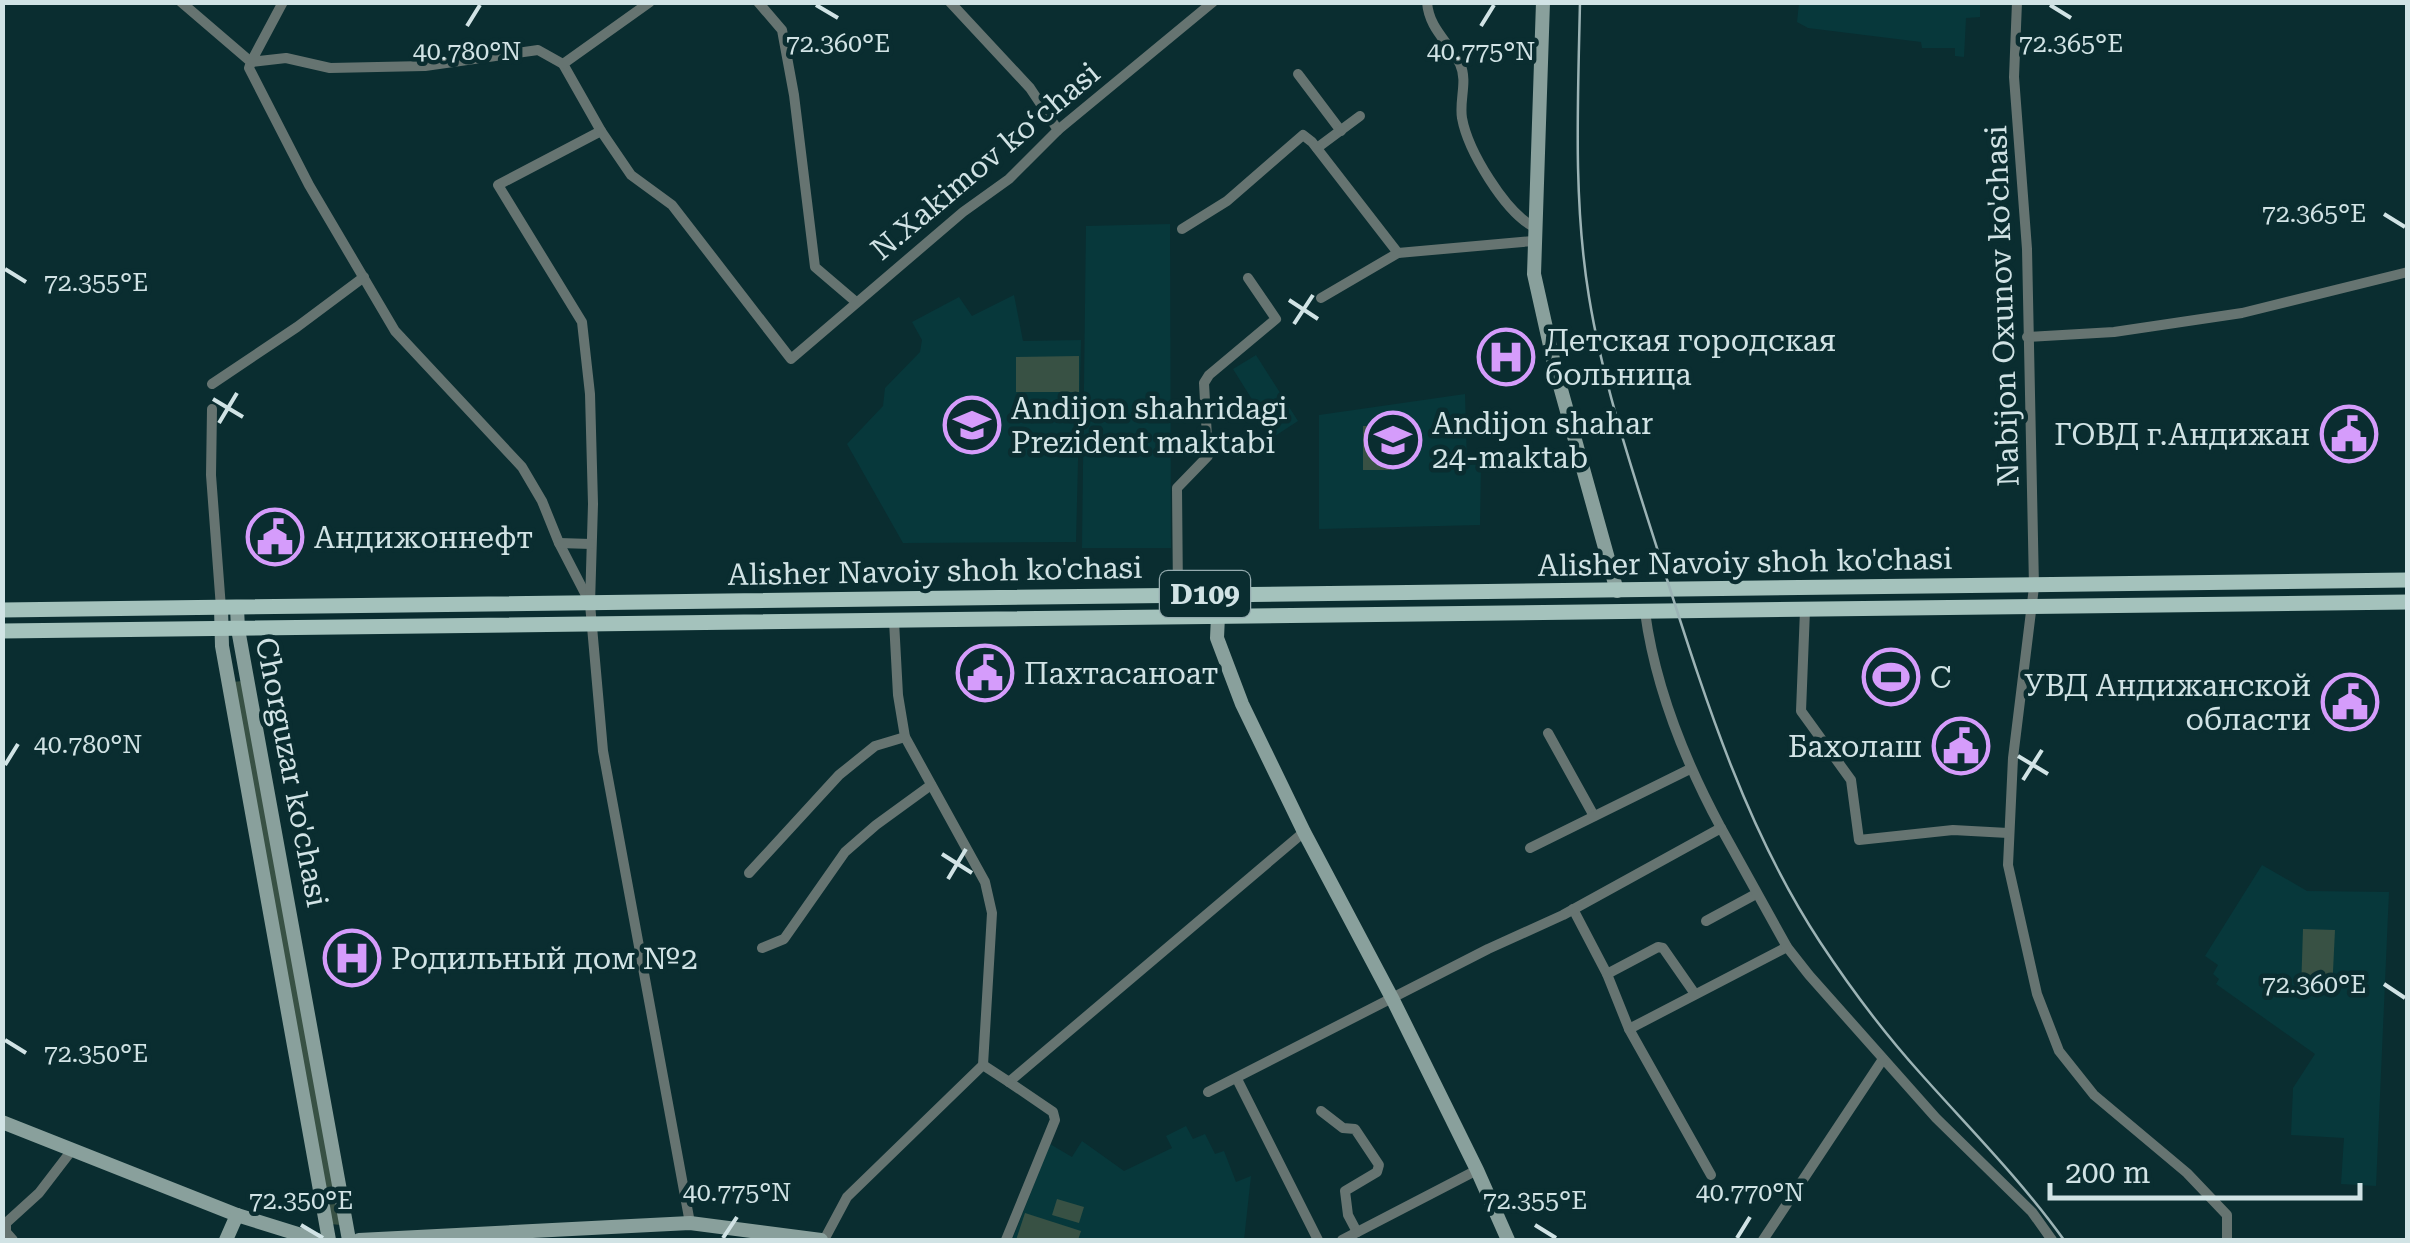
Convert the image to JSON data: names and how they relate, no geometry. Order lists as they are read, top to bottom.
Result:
{
  "streets": {
    "main road": ["Alisher Navoiy shoh ko'chasi", "D109", "Chorguzar ko'chasi"],
    "street": ["N.Xakimov koʻchasi", "Nabijon Oxunov ko'chasi"]
  },
  "crossings": [
    ["Nabijon Oxunov ko'chasi", "Alisher Navoiy shoh ko'chasi"],
    ["Alisher Navoiy shoh ko'chasi", "Chorguzar ko'chasi"]
  ],
  "places": {
    "hospital": ["Детская городская больница", "Родильный дом №2"],
    "school or university": ["Andijon shahridagi Prezident maktabi", "Andijon shahar 24-maktab"],
    "public building": [
      "ГОВД г.Андижан",
      "Андижоннефт",
      "Пахтасаноат",
      "УВД Андижанской области",
      "Бахолаш"
    ],
    "sports": ["С"]
  },
  "scale_bar": "200 m",
  "coordinates": [
    "72.360°E",
    "72.365°E",
    "40.780°N",
    "40.775°N",
    "72.355°E",
    "72.350°E",
    "40.770°N"
  ]
}
